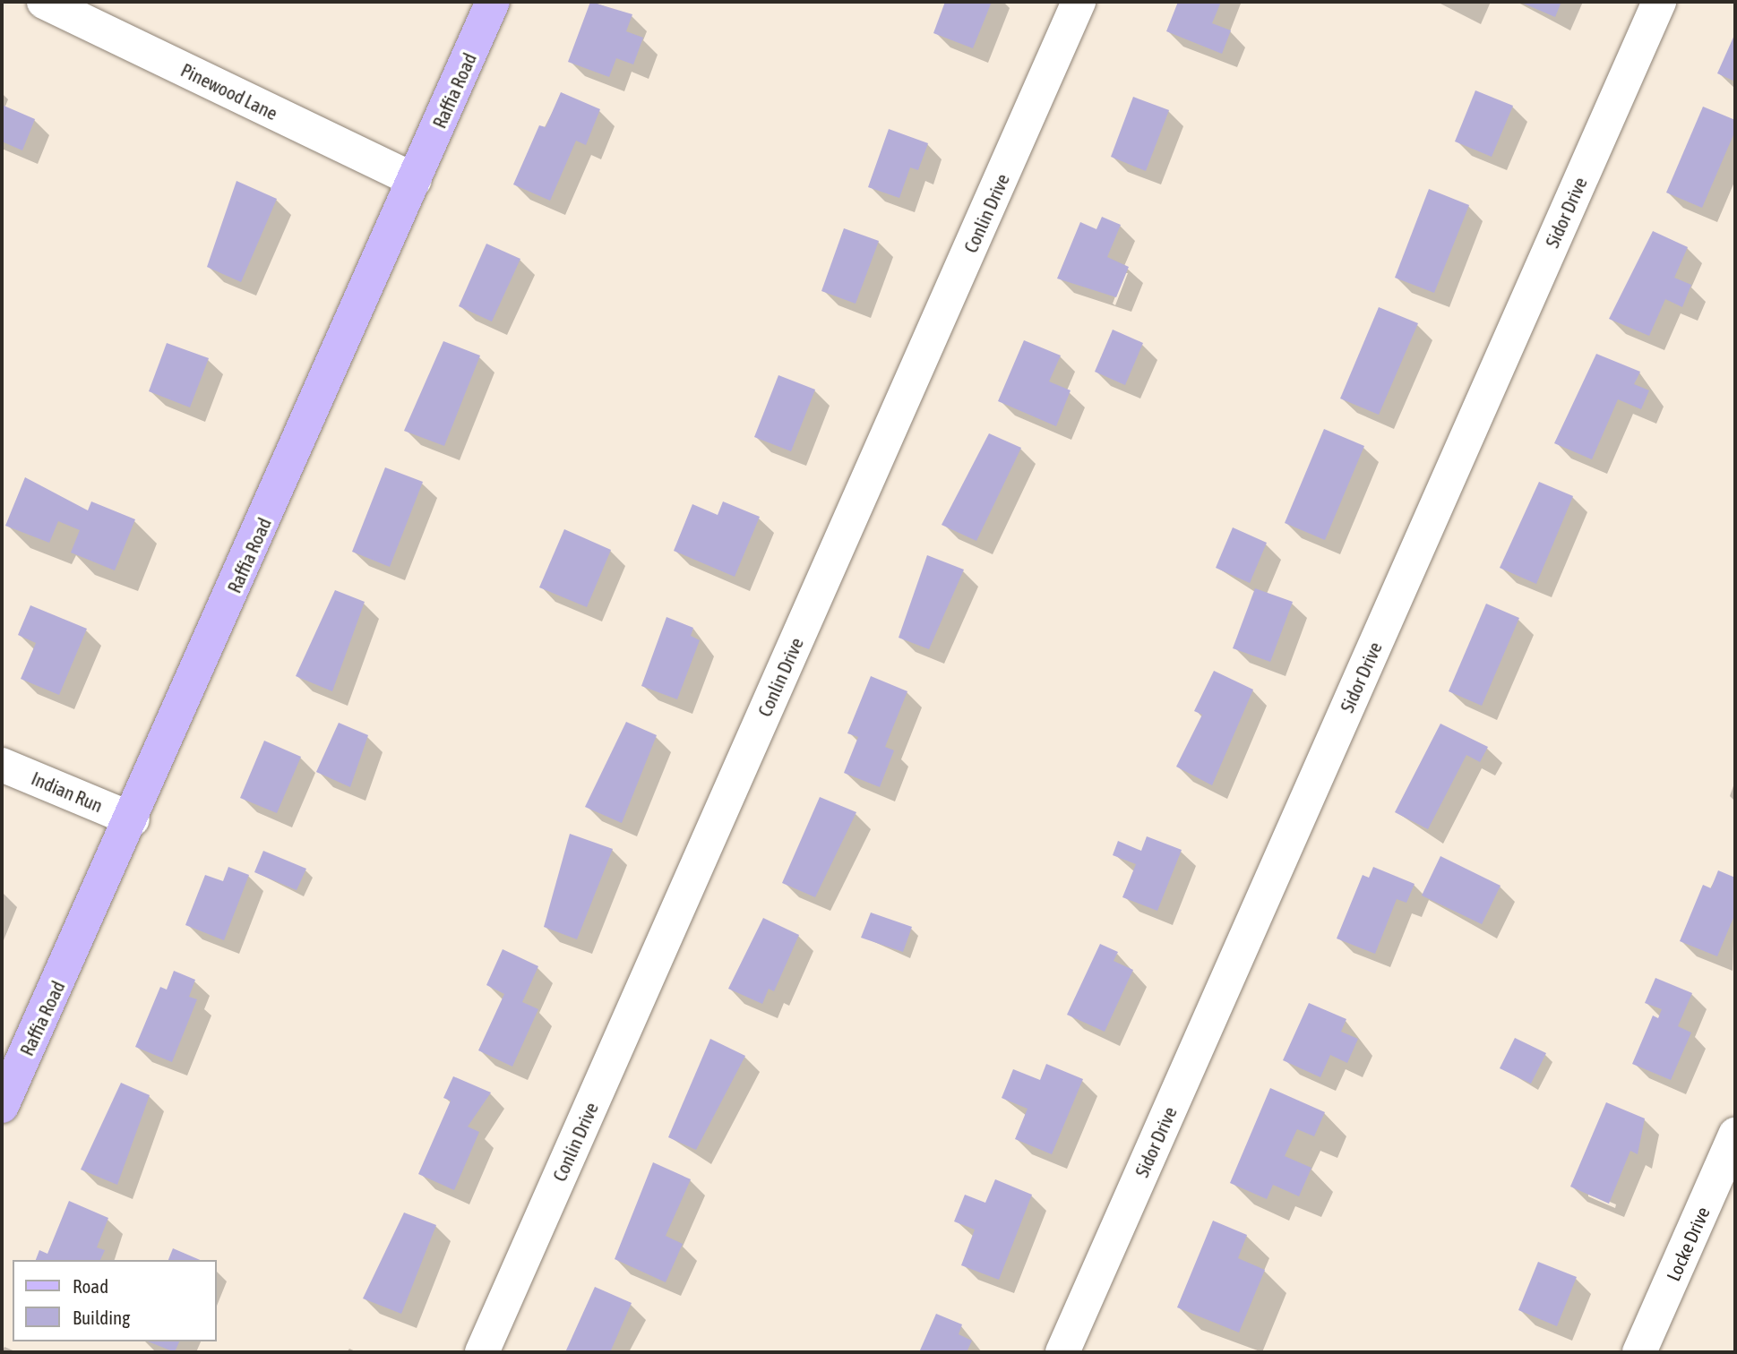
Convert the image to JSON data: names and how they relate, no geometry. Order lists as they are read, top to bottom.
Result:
{
  "streets": {
    "main road": ["Raffia Road"],
    "street": [
      "Pinewood Lane",
      "Sidor Drive",
      "Conlin Drive",
      "Indian Run",
      "Locke Drive"
    ]
  },
  "crossings": [
    ["Raffia Road", "Pinewood Lane"],
    ["Raffia Road", "Indian Run"]
  ],
  "legend": ["Road", "Building"]
}
